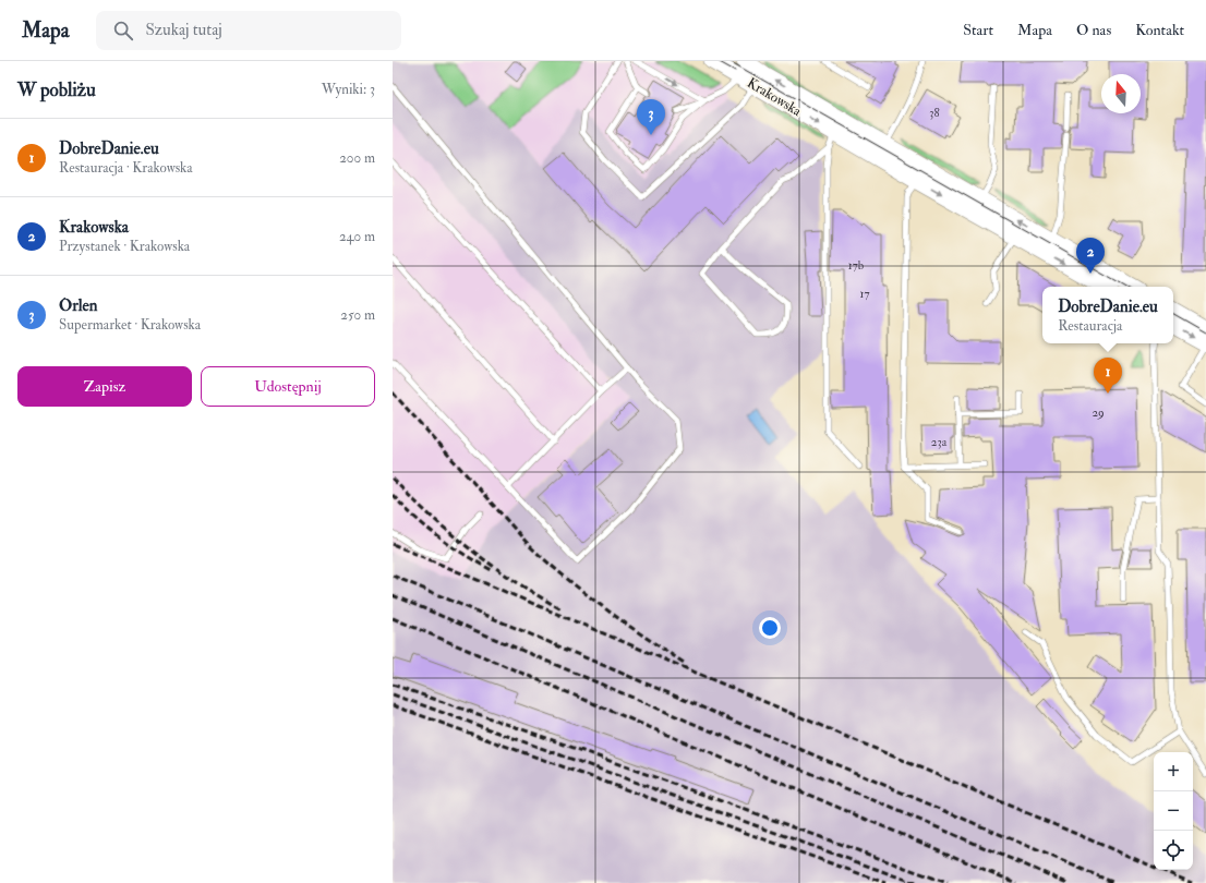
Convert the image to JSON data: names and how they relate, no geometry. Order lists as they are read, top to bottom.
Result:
{
  "streets": {
    "main road": ["Krakowska"]
  },
  "house_numbers": [
    "38",
    "17b",
    "17",
    "29",
    "23a"
  ],
  "north": "top",
  "page": {
    "header": "Mapa",
    "search": "Szukaj tutaj",
    "nav": [
      "Start",
      "Mapa",
      "O nas",
      "Kontakt"
    ],
    "heading": ["W pobliżu", "Wyniki: 3"],
    "pins": ["3", "2", "1"],
    "list": [
      {
        "mark": "1",
        "name": "DobreDanie.eu",
        "note": "Restauracja · Krakowska",
        "value": "200 m"
      },
      {
        "mark": "2",
        "name": "Krakowska",
        "note": "Przystanek · Krakowska",
        "value": "240 m"
      },
      {
        "mark": "3",
        "name": "Orlen",
        "note": "Supermarket · Krakowska",
        "value": "250 m"
      }
    ],
    "popup": ["DobreDanie.eu", "Restauracja"],
    "buttons": ["Zapisz", "Udostępnij"],
    "map_buttons": ["+", "−"]
  }
}
